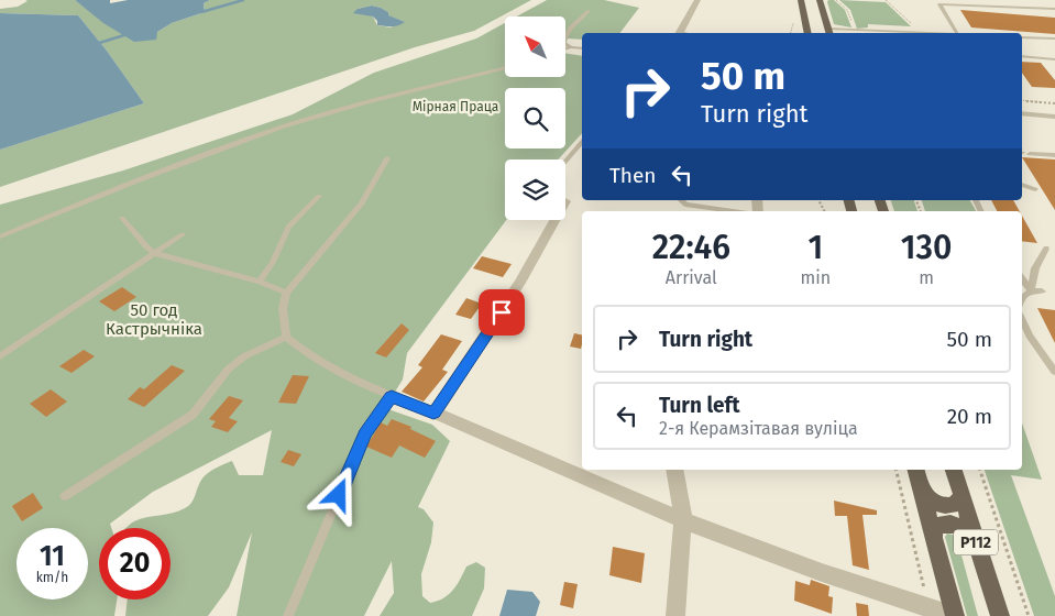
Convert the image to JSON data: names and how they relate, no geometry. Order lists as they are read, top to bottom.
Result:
{
  "streets": {
    "main road": ["Р112"]
  },
  "parks": ["Мірная Праца", "50 год Кастрычніка"],
  "north": "top left",
  "page": {
    "turn": ["50 m", "Turn right"],
    "then": "Then",
    "eta": [
      "22:46",
      "Arrival",
      "1",
      "min",
      "130",
      "m"
    ],
    "list": [
      {
        "name": "Turn right",
        "value": "50 m"
      },
      {
        "name": "Turn left",
        "note": "2-я Керамзітавая вуліца",
        "value": "20 m"
      }
    ],
    "speed": "11 km/h",
    "limit": "20"
  }
}
